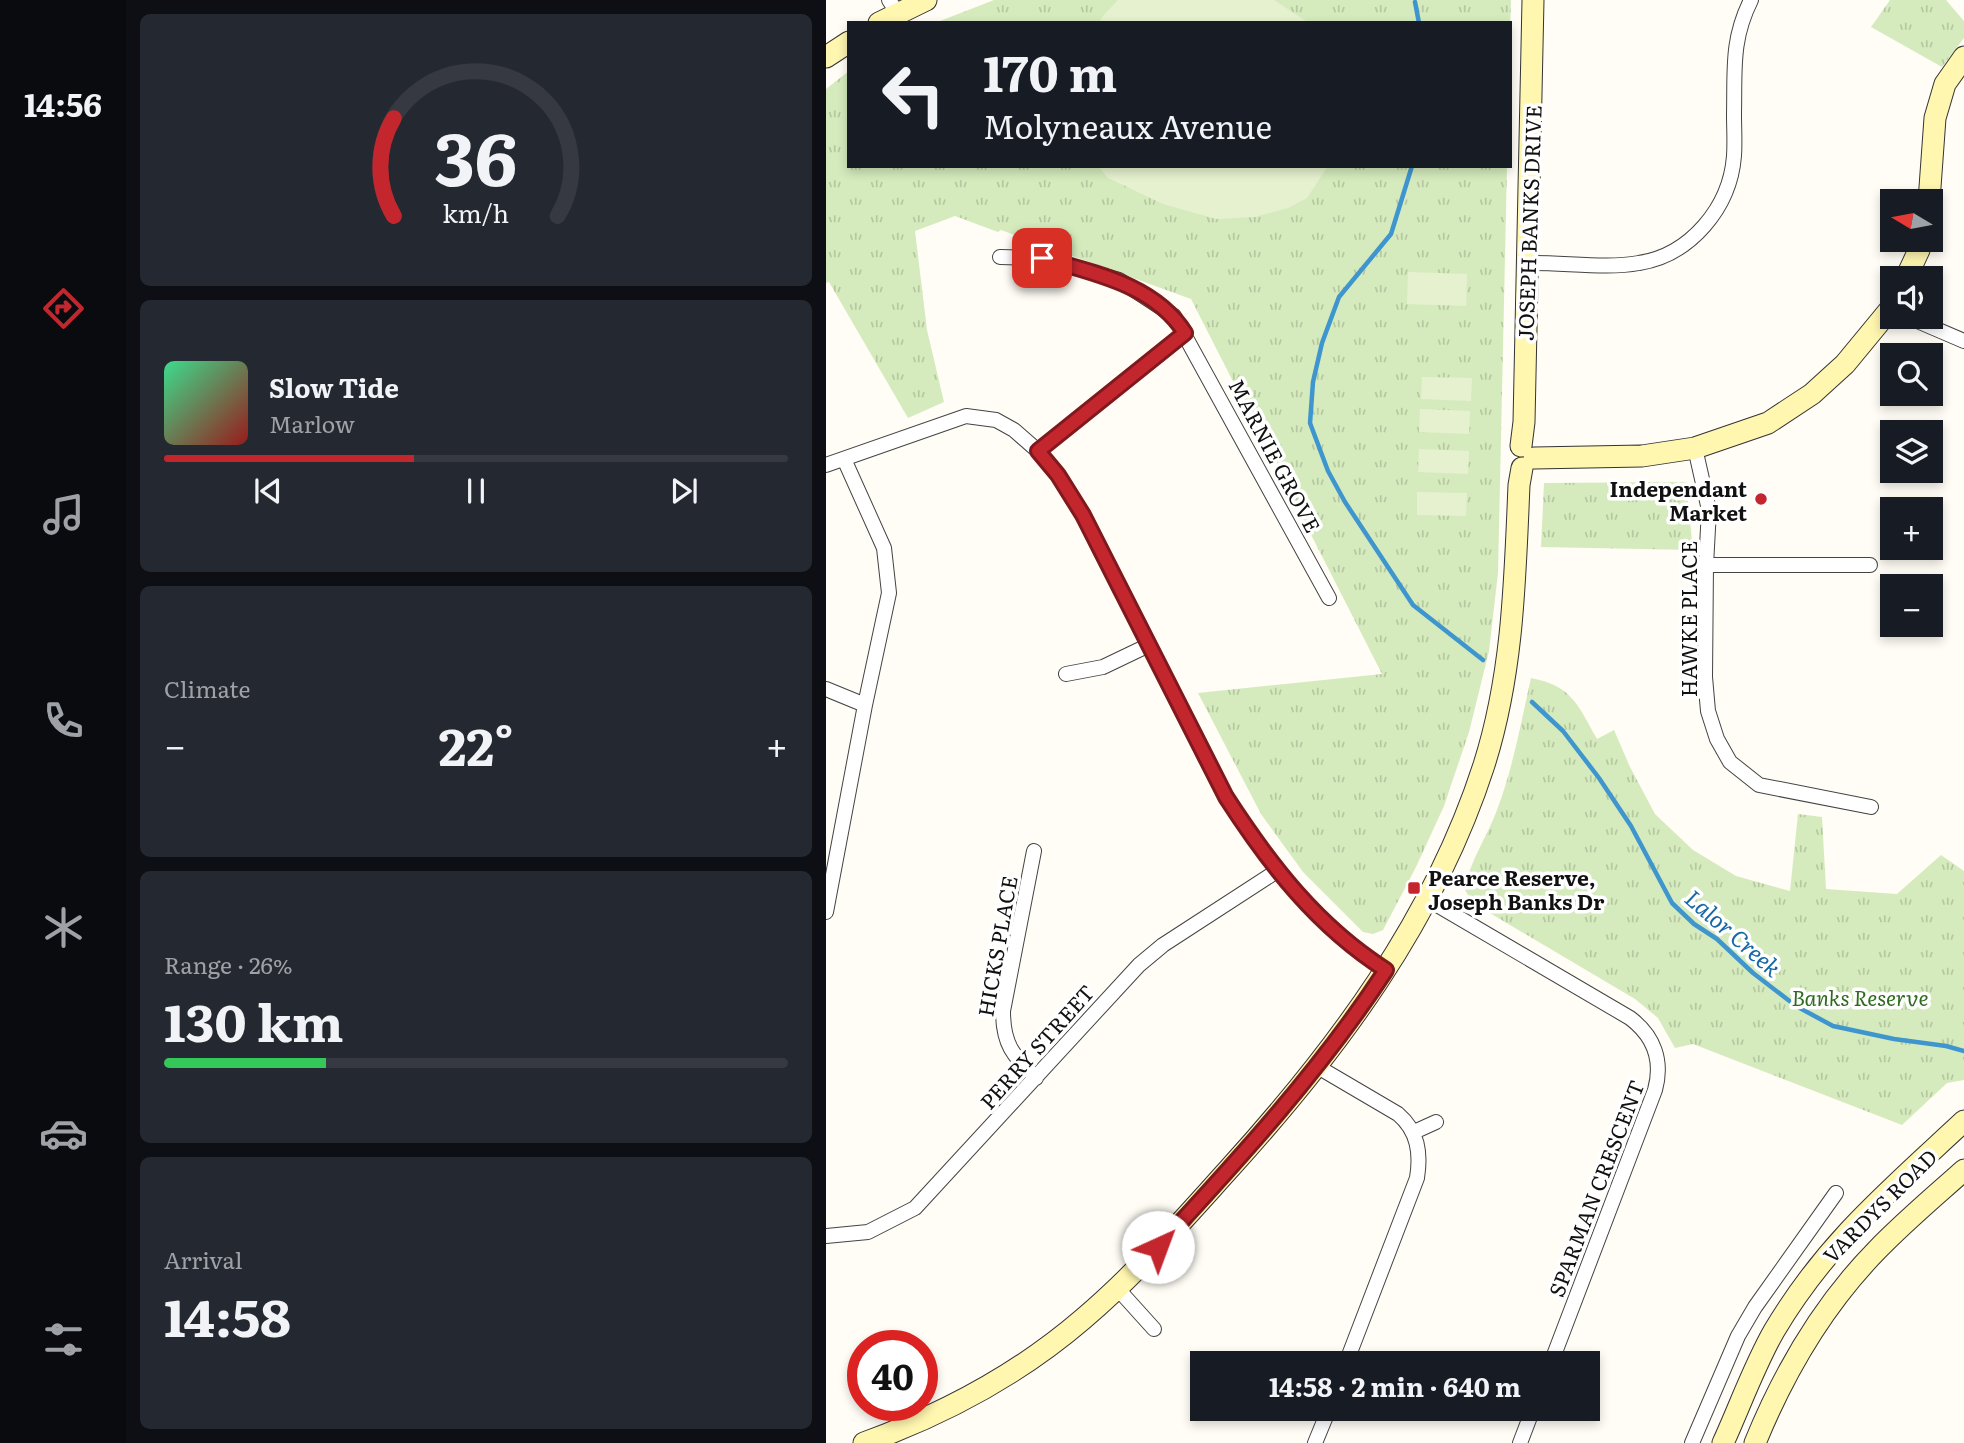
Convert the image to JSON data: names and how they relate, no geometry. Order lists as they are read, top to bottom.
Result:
{
  "streets": {
    "street": [
      "JOSEPH BANKS DRIVE",
      "MARNIE GROVE",
      "HAWKE PLACE",
      "HICKS PLACE",
      "PERRY STREET",
      "SPARMAN CRESCENT",
      "VARDYS ROAD"
    ]
  },
  "crossings": [
    ["JOSEPH BANKS DRIVE", "SPARMAN CRESCENT"],
    ["HICKS PLACE", "PERRY STREET"]
  ],
  "water": ["Lalor Creek"],
  "parks": ["Banks Reserve"],
  "places": {
    "other": ["Independant Market"],
    "transit": ["Pearce Reserve, Joseph Banks Dr"]
  },
  "north": "left",
  "page": {
    "tabs": "14:56",
    "turn": ["170 m", "Molyneaux Avenue"],
    "map_buttons": ["+", "−"],
    "song": ["Slow Tide", "Marlow"],
    "tile": [
      "Climate",
      ["Range · 26%", "130 km"],
      ["Arrival", "14:58"]
    ],
    "heat": ["−", "22°", "+"],
    "limit": "40",
    "trip": "14:58 · 2 min · 640 m",
    "gauge": ["36", "km/h"]
  }
}
